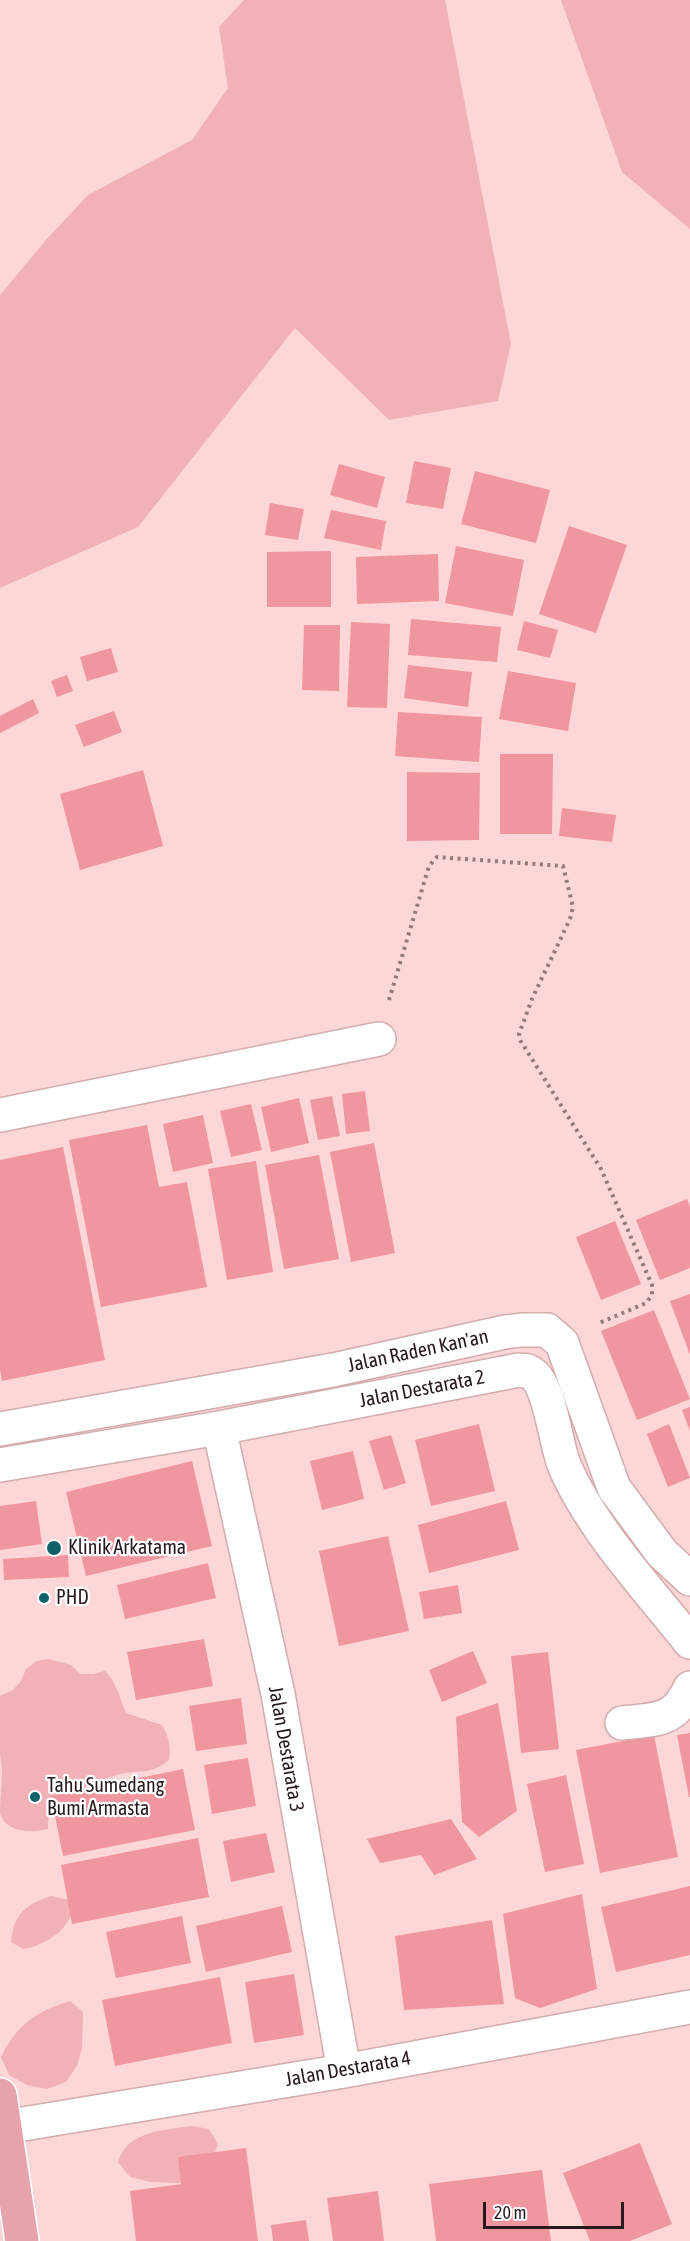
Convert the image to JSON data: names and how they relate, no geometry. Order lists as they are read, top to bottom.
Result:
{
  "streets": {
    "street": [
      "Jalan Raden Kan'an",
      "Jalan Destarata 2",
      "Jalan Destarata 3",
      "Jalan Destarata 4"
    ]
  },
  "crossings": [
    ["Jalan Destarata 2", "Jalan Destarata 3"],
    ["Jalan Destarata 3", "Jalan Destarata 4"]
  ],
  "places": ["Klinik Arkatama", "PHD", "Tahu Sumedang Bumi Armasta"],
  "scale_bar": "20 m"
}
